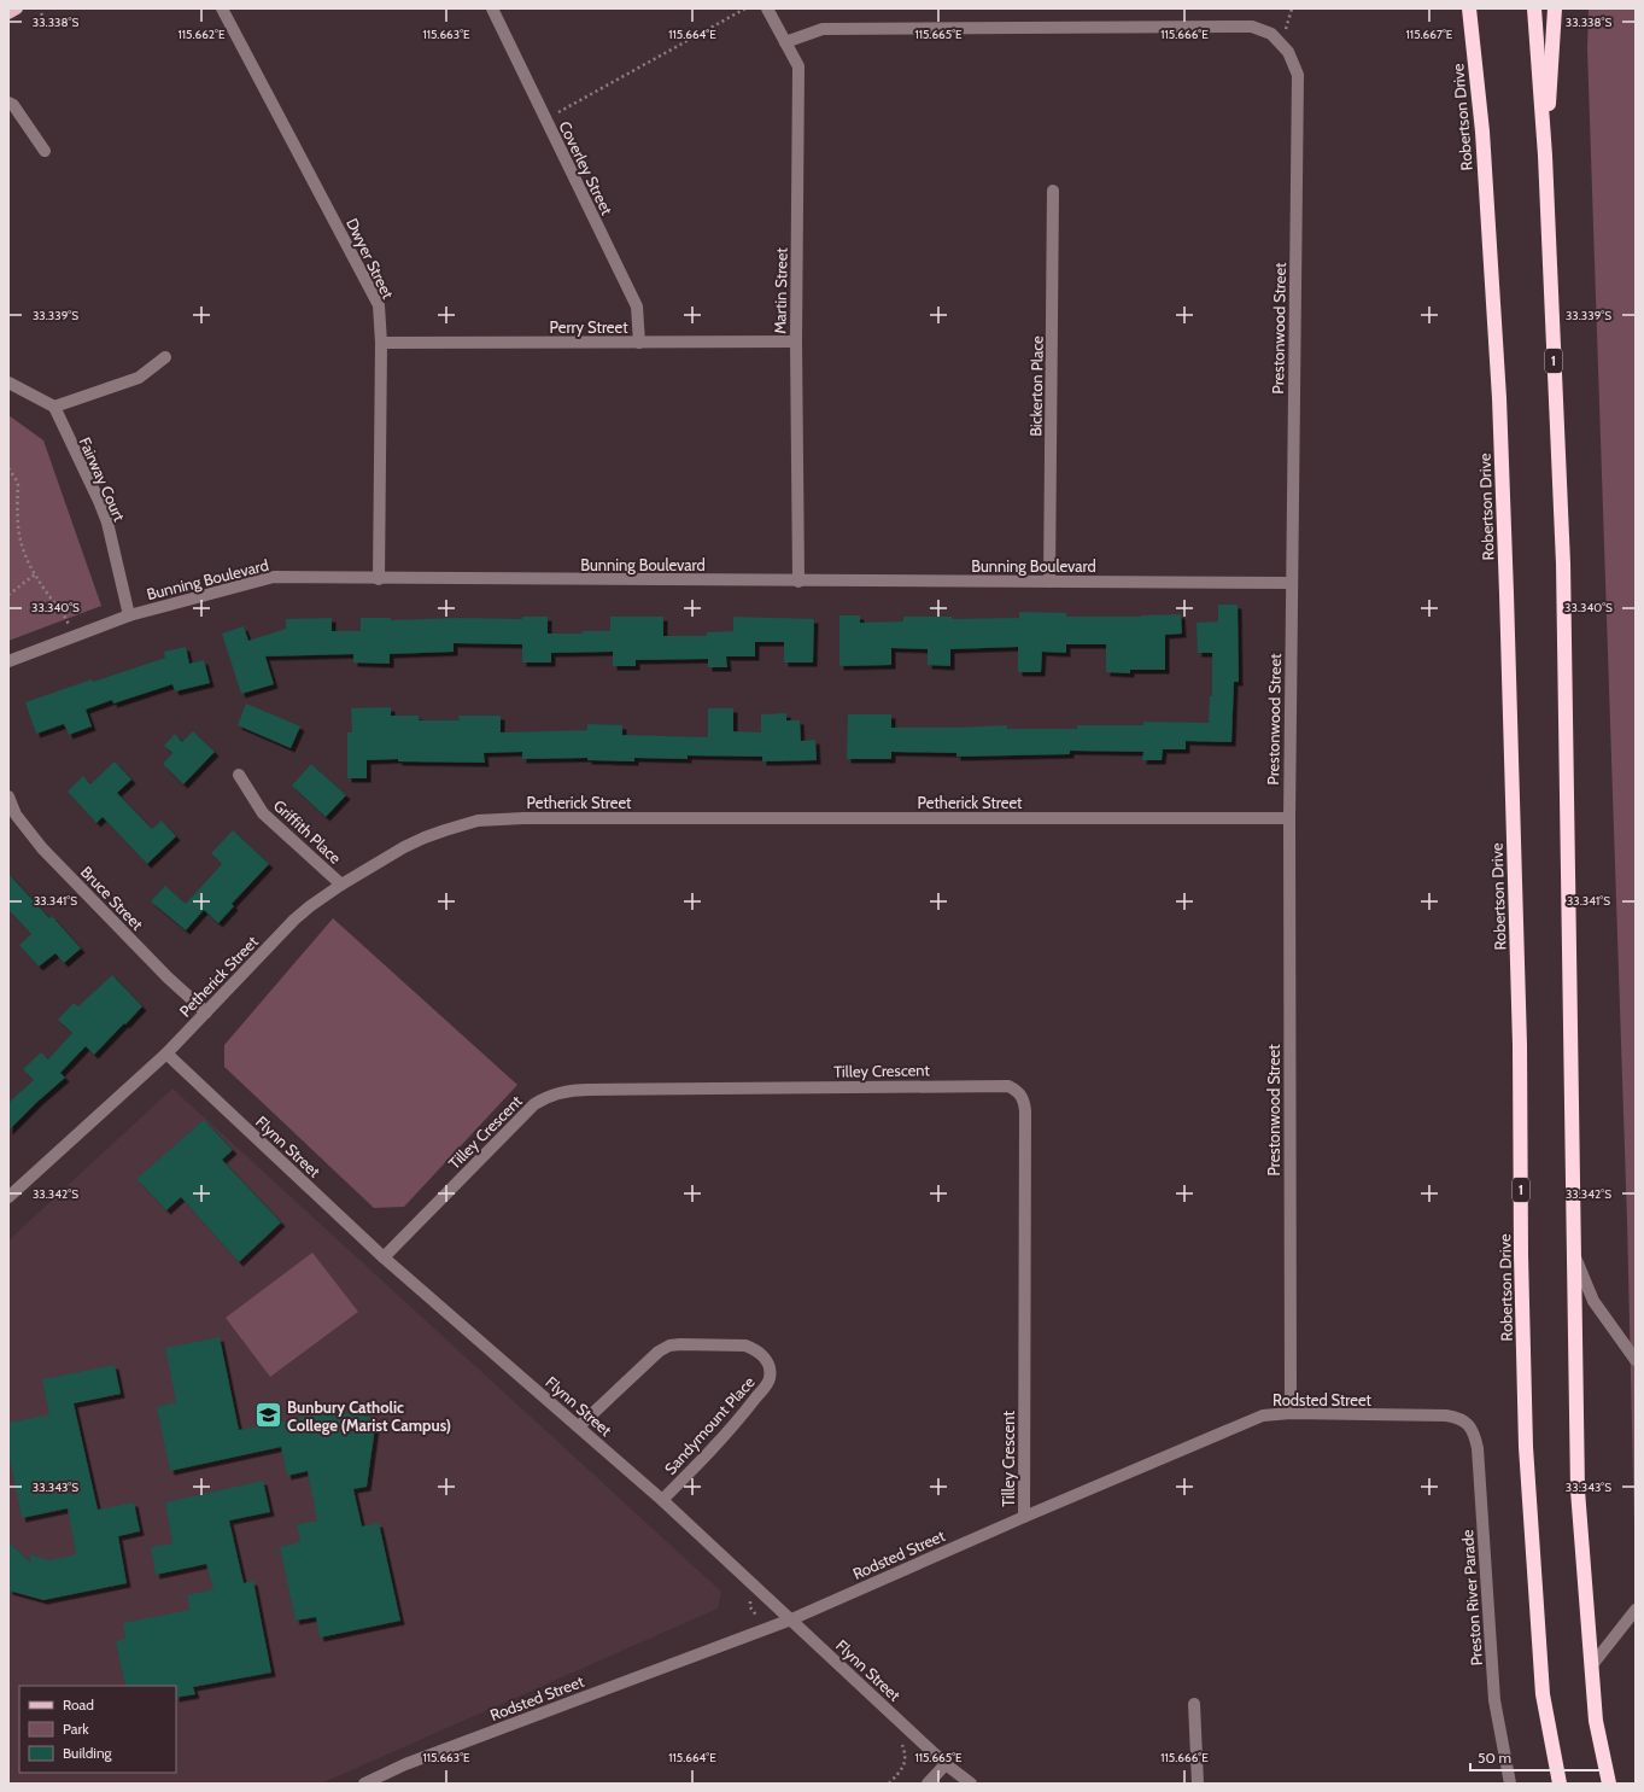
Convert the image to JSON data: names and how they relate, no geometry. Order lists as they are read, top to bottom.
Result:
{
  "streets": {
    "highway": ["Robertson Drive", "1"],
    "street": [
      "Coverley Street",
      "Dwyer Street",
      "Martin Street",
      "Perry Street",
      "Prestonwood Street",
      "Bickerton Place",
      "Fairway Court",
      "Bunning Boulevard",
      "Petherick Street",
      "Griffith Place",
      "Bruce Street",
      "Tilley Crescent",
      "Flynn Street",
      "Rodsted Street",
      "Sandymount Place",
      "Preston River Parade"
    ]
  },
  "crossings": [
    ["Coverley Street", "Perry Street"],
    ["Dwyer Street", "Perry Street"],
    ["Dwyer Street", "Bunning Boulevard"],
    ["Martin Street", "Perry Street"],
    ["Martin Street", "Prestonwood Street"],
    ["Martin Street", "Bunning Boulevard"],
    ["Prestonwood Street", "Bunning Boulevard"],
    ["Prestonwood Street", "Petherick Street"],
    ["Prestonwood Street", "Rodsted Street"],
    ["Bickerton Place", "Bunning Boulevard"],
    ["Fairway Court", "Bunning Boulevard"],
    ["Petherick Street", "Griffith Place"],
    ["Petherick Street", "Bruce Street"],
    ["Petherick Street", "Flynn Street"],
    ["Tilley Crescent", "Flynn Street"],
    ["Tilley Crescent", "Rodsted Street"],
    ["Flynn Street", "Rodsted Street"],
    ["Flynn Street", "Sandymount Place"],
    ["Rodsted Street", "Preston River Parade"]
  ],
  "places": {
    "school or university": ["Bunbury Catholic College (Marist Campus)"]
  },
  "legend": ["Road", "Park", "Building"],
  "scale_bar": "50 m",
  "coordinates": [
    "33.338°S",
    "115.662°E",
    "115.663°E",
    "115.664°E",
    "115.665°E",
    "115.666°E",
    "115.667°E",
    "33.339°S",
    "33.340°S",
    "33.341°S",
    "33.342°S",
    "33.343°S"
  ]
}
